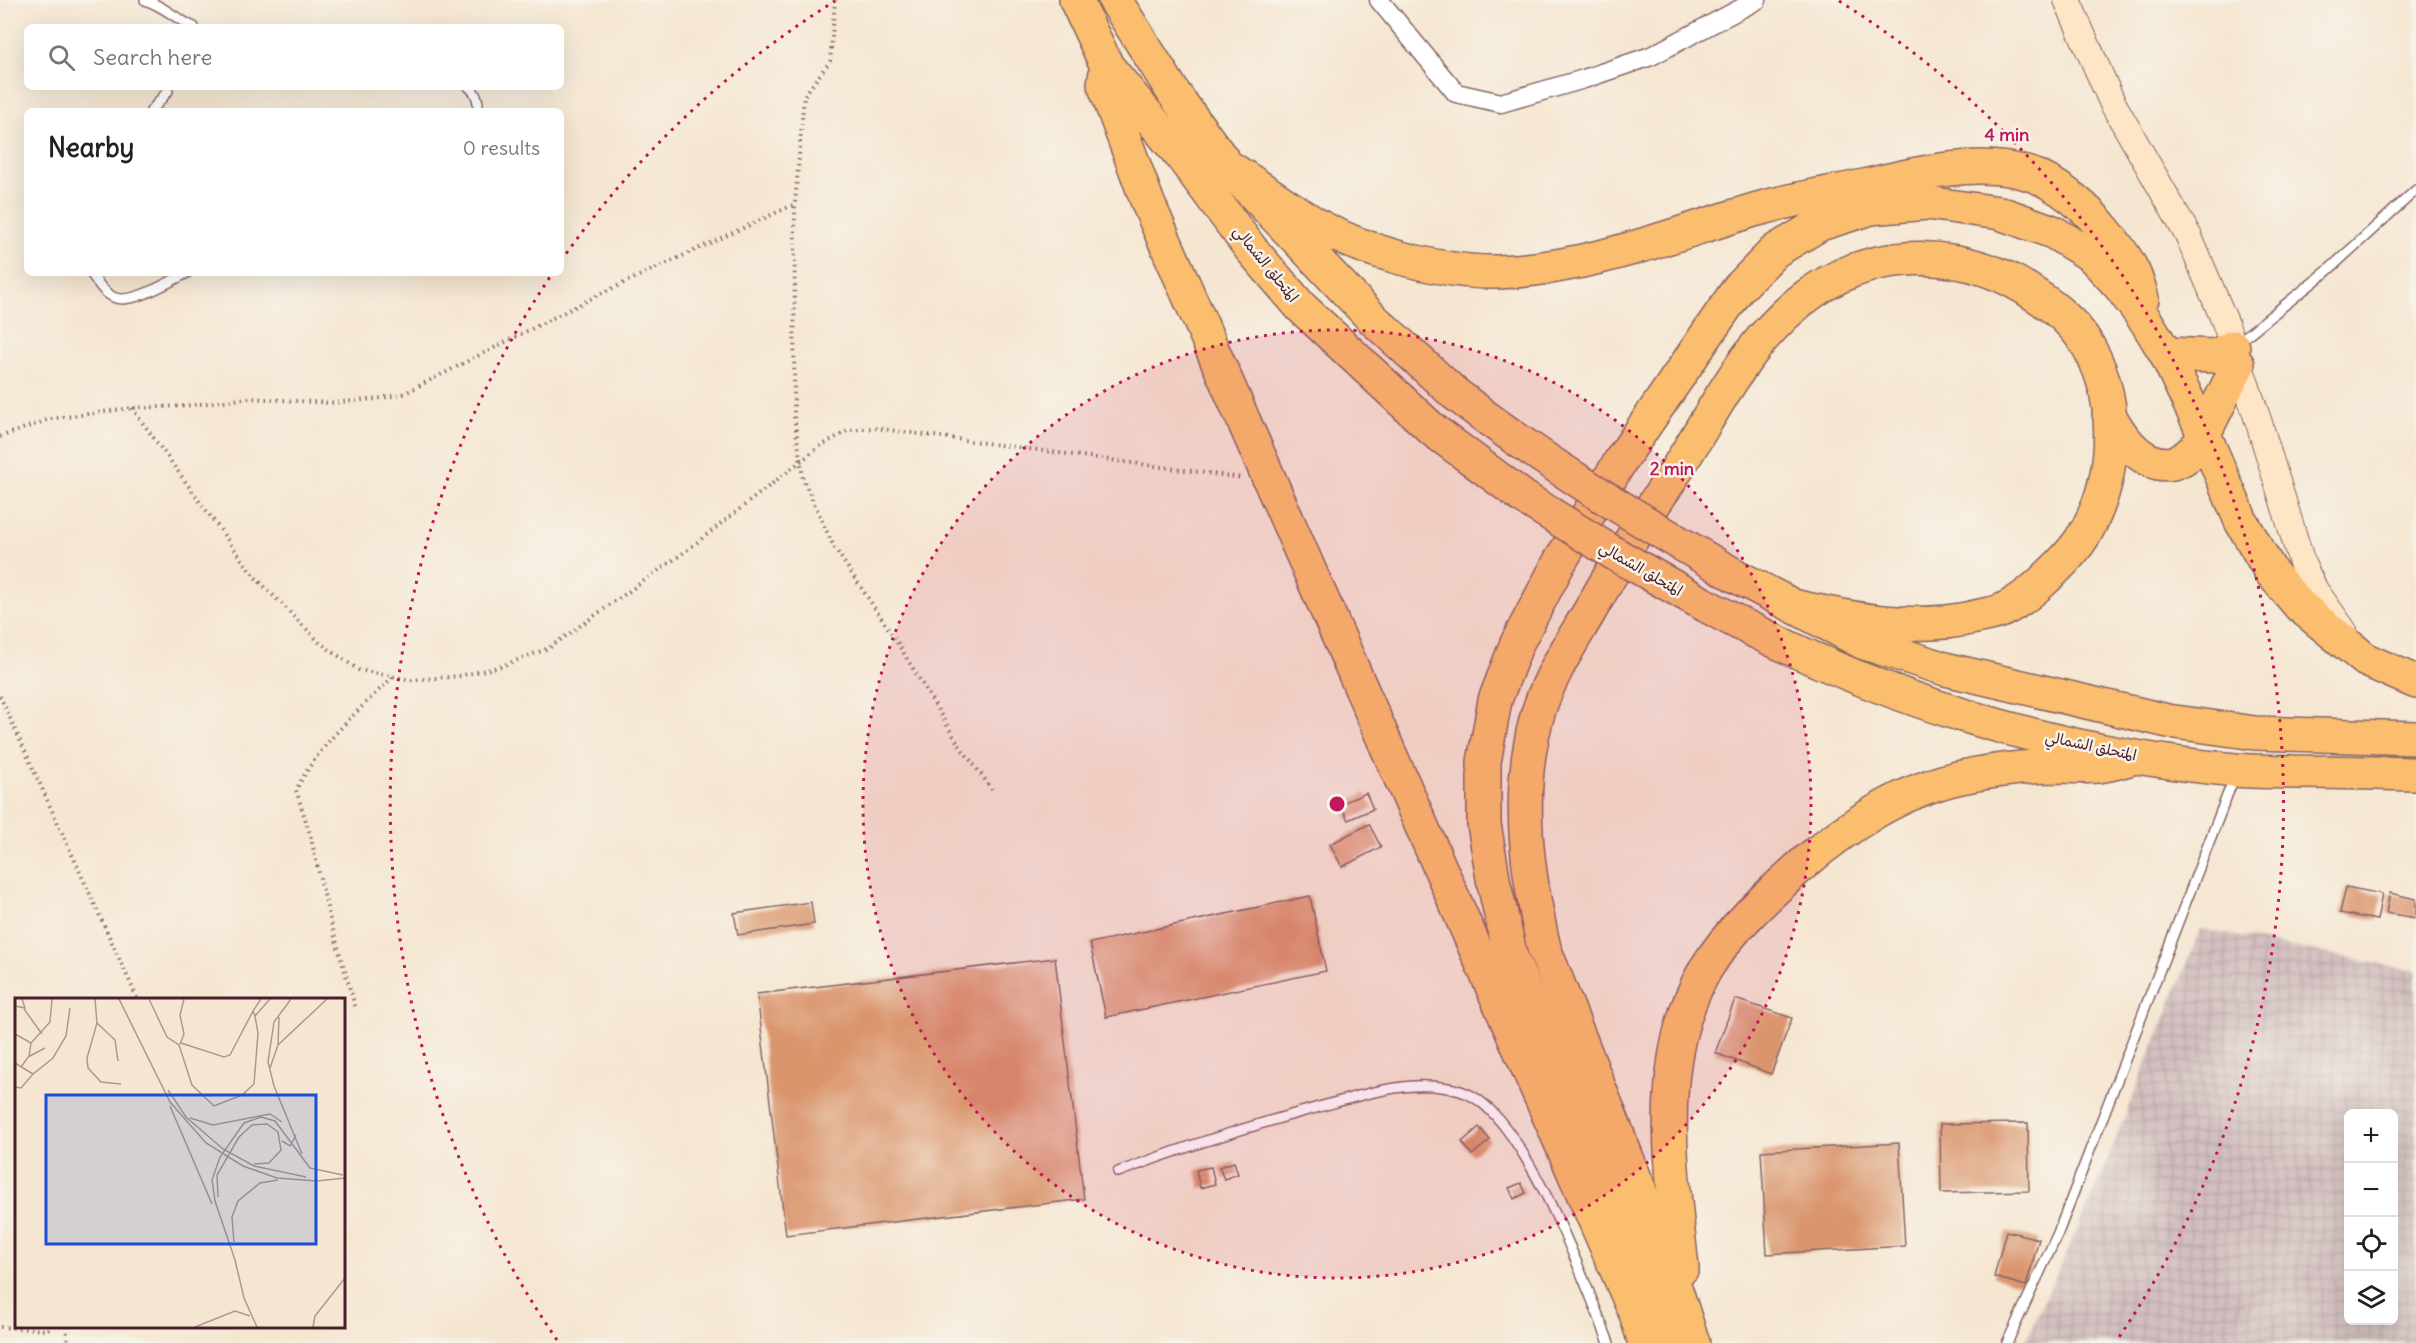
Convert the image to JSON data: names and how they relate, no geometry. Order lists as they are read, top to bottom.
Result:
{
  "streets": {
    "highway": ["المتحلق الشمالي"]
  },
  "page": {
    "search": "Search here",
    "heading": ["Nearby", "0 results"],
    "map_buttons": ["+", "−"]
  },
  "rings": ["4 min", "2 min"]
}
